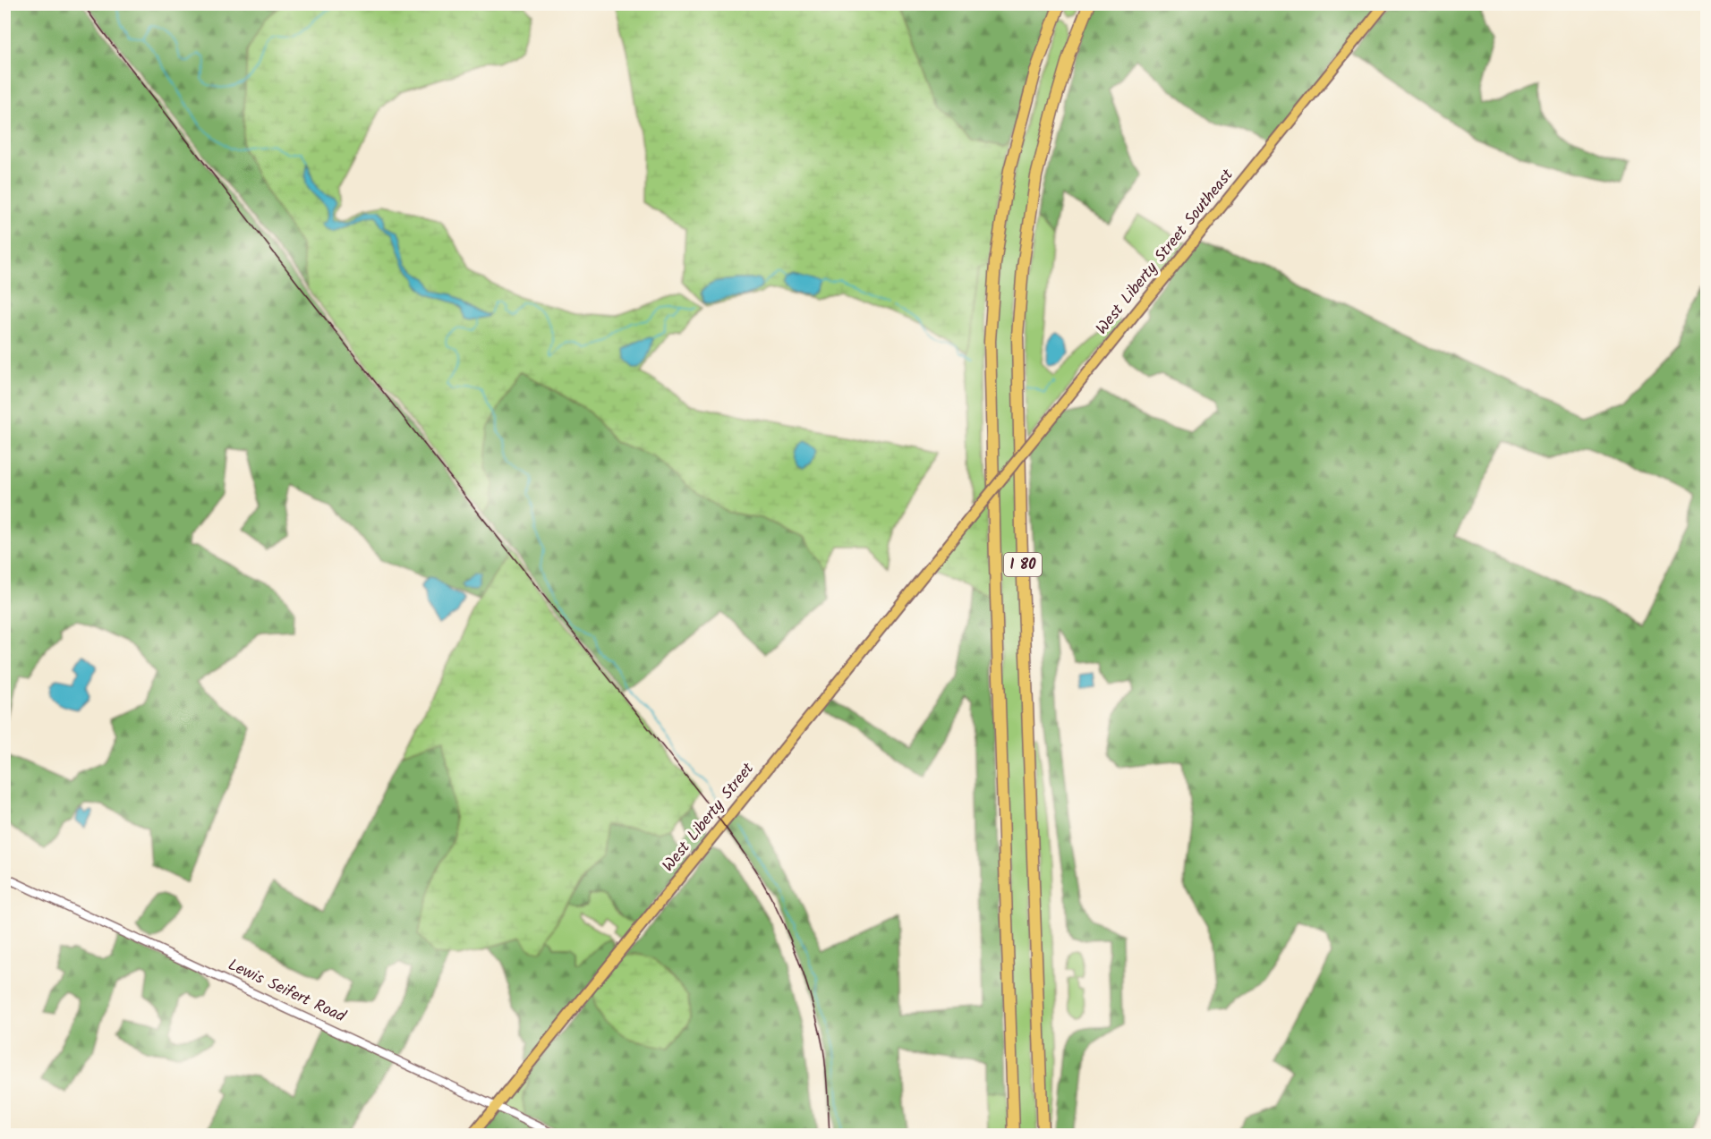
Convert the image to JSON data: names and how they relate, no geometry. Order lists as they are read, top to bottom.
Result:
{
  "streets": {
    "highway": ["I 80"],
    "main road": ["West Liberty Street Southeast", "West Liberty Street"],
    "street": ["Lewis Seifert Road"]
  },
  "crossings": [
    ["West Liberty Street Southeast", "West Liberty Street"],
    ["West Liberty Street", "Lewis Seifert Road"]
  ]
}
